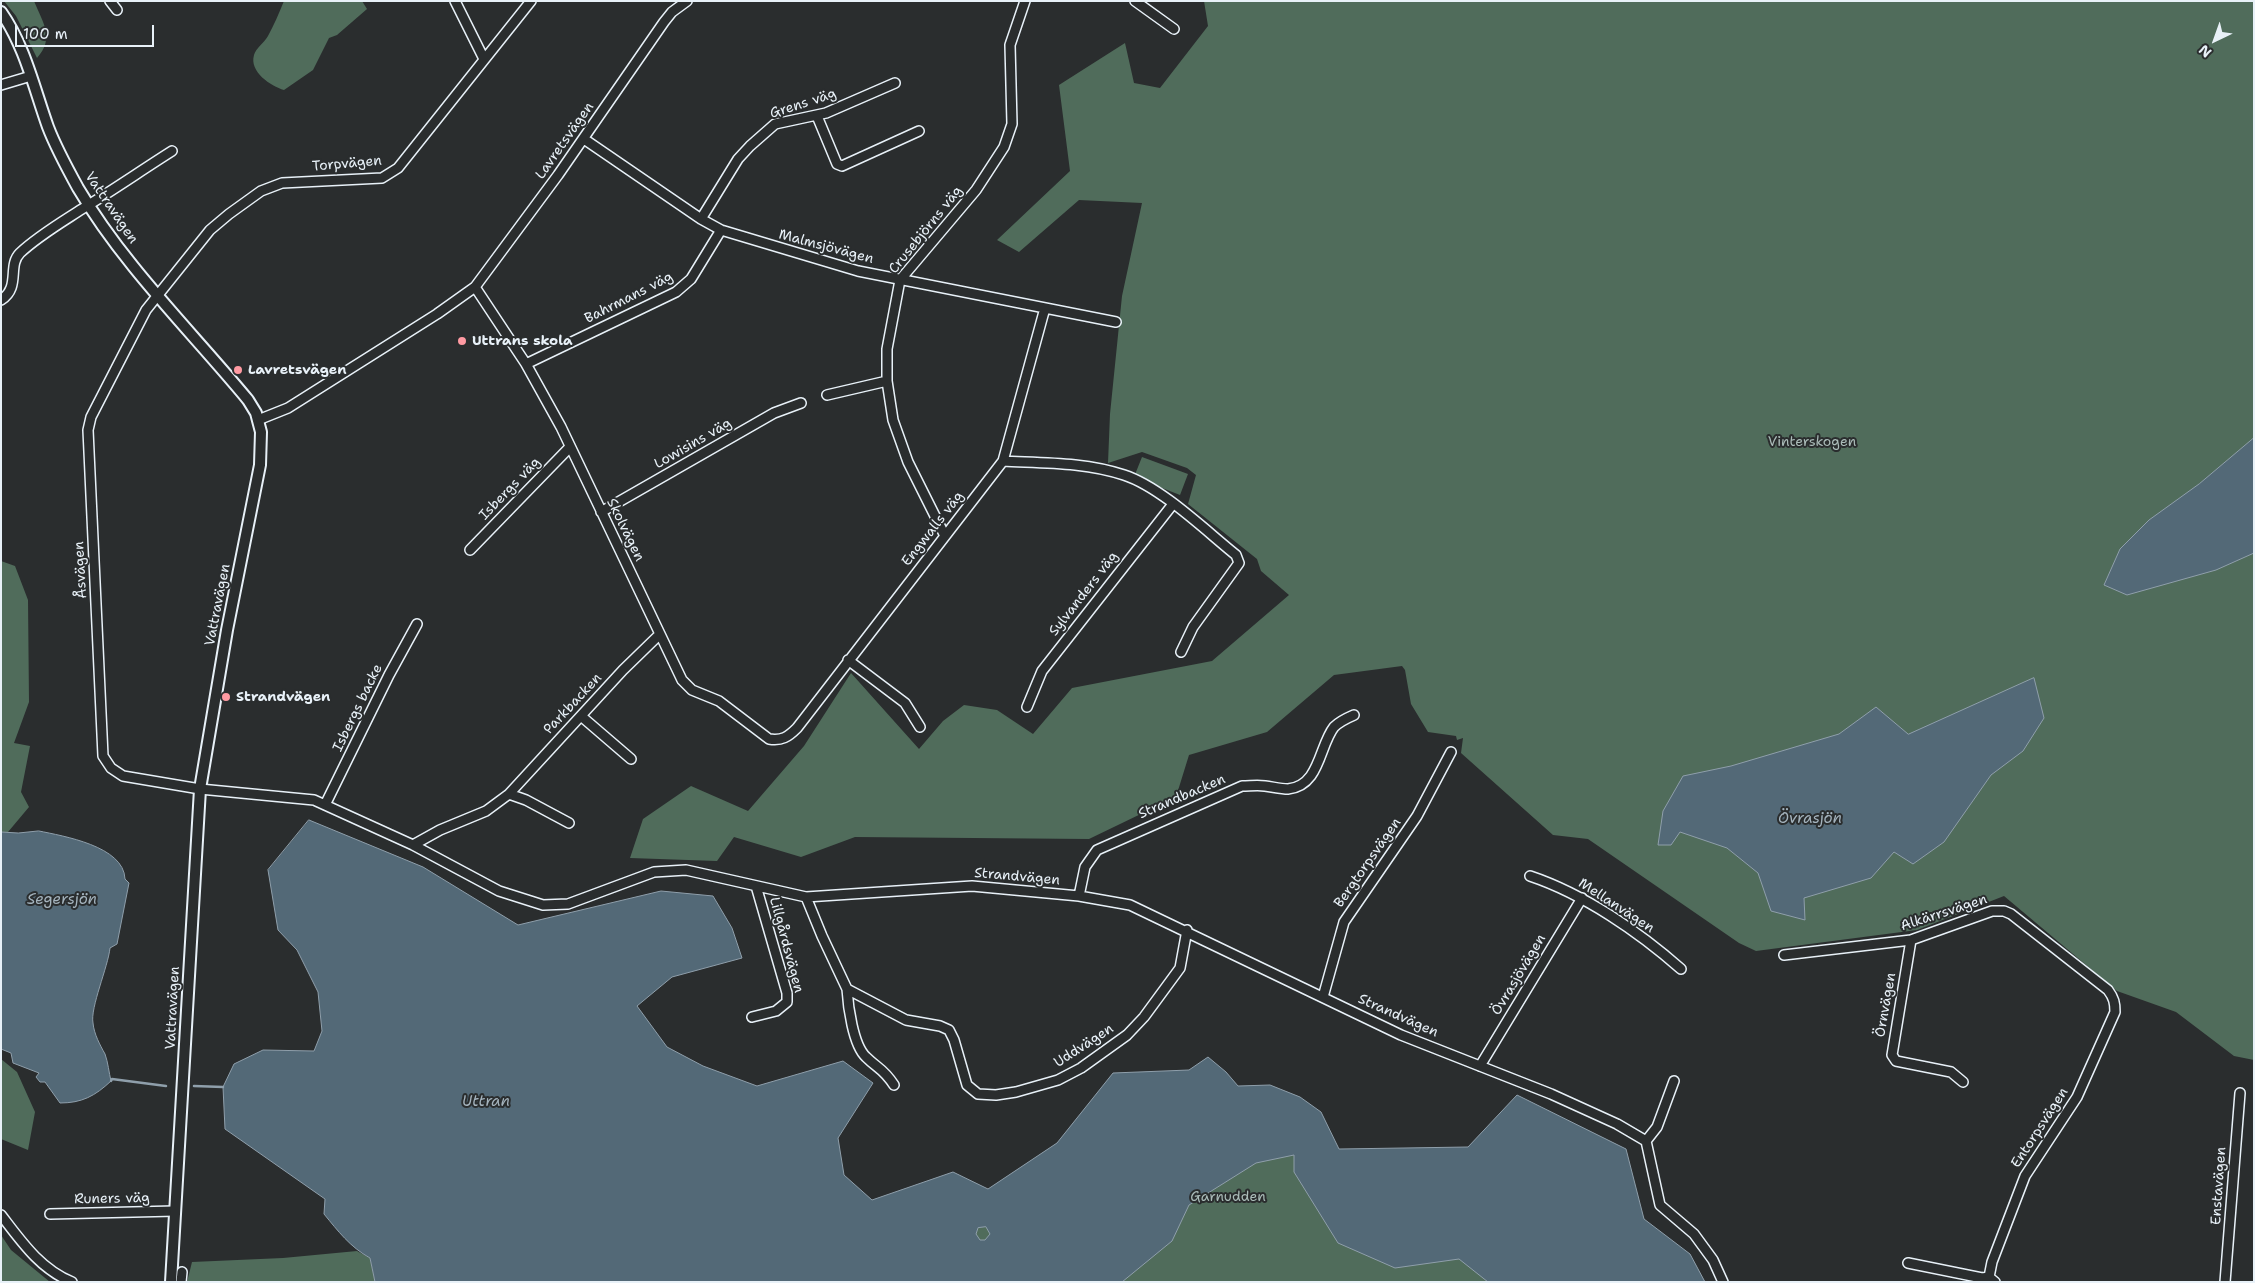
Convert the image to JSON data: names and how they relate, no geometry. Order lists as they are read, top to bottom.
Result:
{
  "streets": {
    "street": [
      "Grens väg",
      "Lavretsvägen",
      "Torpvägen",
      "Vattravägen",
      "Crusebjörns väg",
      "Malmsjövägen",
      "Bahrmans väg",
      "Lowisins väg",
      "Isbergs väg",
      "Engwalls väg",
      "Skolvägen",
      "Åsvägen",
      "Sylvanders väg",
      "Parkbacken",
      "Isbergs backe",
      "Strandbacken",
      "Bergtorpsvägen",
      "Strandvägen",
      "Mellanvägen",
      "Alkärrsvägen",
      "Lillgårdsvägen",
      "Övrasjövägen",
      "Örnvägen",
      "Uddvägen",
      "Entorpsvägen",
      "Enstavägen",
      "Runers väg"
    ]
  },
  "crossings": [
    ["Grens väg", "Malmsjövägen"],
    ["Lavretsvägen", "Vattravägen"],
    ["Lavretsvägen", "Malmsjövägen"],
    ["Lavretsvägen", "Skolvägen"],
    ["Torpvägen", "Vattravägen"],
    ["Torpvägen", "Åsvägen"],
    ["Vattravägen", "Åsvägen"],
    ["Vattravägen", "Strandvägen"],
    ["Vattravägen", "Runers väg"],
    ["Crusebjörns väg", "Malmsjövägen"],
    ["Crusebjörns väg", "Engwalls väg"],
    ["Malmsjövägen", "Bahrmans väg"],
    ["Malmsjövägen", "Engwalls väg"],
    ["Bahrmans väg", "Skolvägen"],
    ["Lowisins väg", "Skolvägen"],
    ["Isbergs väg", "Skolvägen"],
    ["Engwalls väg", "Skolvägen"],
    ["Skolvägen", "Parkbacken"],
    ["Åsvägen", "Strandvägen"],
    ["Parkbacken", "Strandvägen"],
    ["Isbergs backe", "Strandvägen"],
    ["Strandbacken", "Strandvägen"],
    ["Bergtorpsvägen", "Strandvägen"],
    ["Strandvägen", "Lillgårdsvägen"],
    ["Strandvägen", "Övrasjövägen"],
    ["Strandvägen", "Uddvägen"],
    ["Mellanvägen", "Övrasjövägen"],
    ["Alkärrsvägen", "Örnvägen"],
    ["Alkärrsvägen", "Entorpsvägen"]
  ],
  "water": ["Övrasjön", "Segersjön", "Uttran"],
  "parks": ["Vinterskogen", "Garnudden"],
  "places": ["Uttrans skola", "Lavretsvägen", "Strandvägen"],
  "scale_bar": "100 m",
  "north": "bottom left"
}
